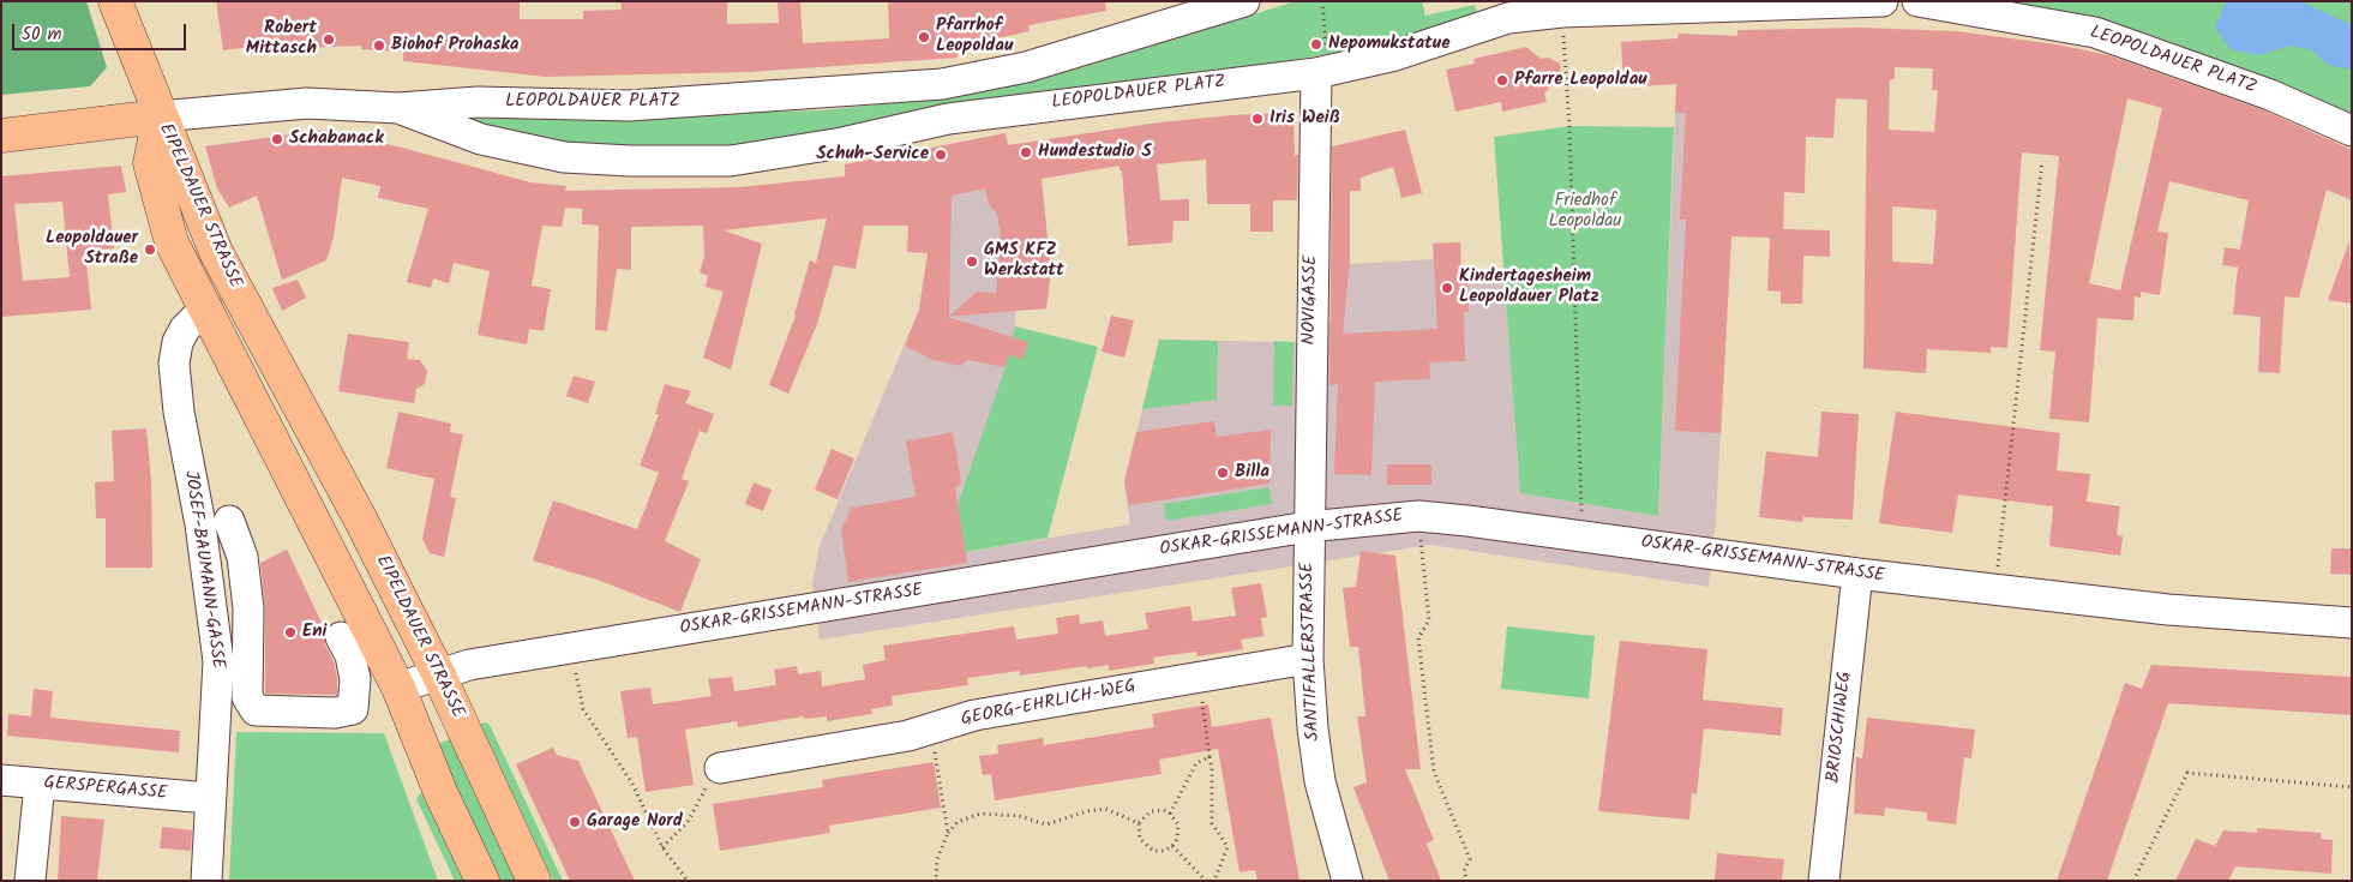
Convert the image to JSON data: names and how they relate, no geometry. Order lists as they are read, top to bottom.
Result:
{
  "streets": {
    "main road": ["EIPELDAUER STRASSE"],
    "street": [
      "LEOPOLDAUER PLATZ",
      "NOVIGASSE",
      "OSKAR-GRISSEMANN-STRASSE",
      "JOSEF-BAUMANN-GASSE",
      "SANTIFALLERSTRASSE",
      "GEORG-EHRLICH-WEG",
      "BRIOSCHIWEG",
      "GERSPERGASSE"
    ]
  },
  "crossings": [
    ["LEOPOLDAUER PLATZ", "EIPELDAUER STRASSE"],
    ["LEOPOLDAUER PLATZ", "NOVIGASSE"],
    ["EIPELDAUER STRASSE", "OSKAR-GRISSEMANN-STRASSE"],
    ["EIPELDAUER STRASSE", "JOSEF-BAUMANN-GASSE"],
    ["NOVIGASSE", "OSKAR-GRISSEMANN-STRASSE"],
    ["NOVIGASSE", "SANTIFALLERSTRASSE"],
    ["OSKAR-GRISSEMANN-STRASSE", "SANTIFALLERSTRASSE"],
    ["OSKAR-GRISSEMANN-STRASSE", "BRIOSCHIWEG"],
    ["JOSEF-BAUMANN-GASSE", "GERSPERGASSE"],
    ["SANTIFALLERSTRASSE", "GEORG-EHRLICH-WEG"]
  ],
  "parks": ["Friedhof Leopoldau"],
  "places": [
    "Pfarrhof Leopoldau",
    "Robert Mittasch",
    "Nepomukstatue",
    "Biohof Prohaska",
    "Pfarre Leopoldau",
    "Iris Weiß",
    "Schabanack",
    "Hundestudio S",
    "Schuh-Service",
    "Leopoldauer Straße",
    "GMS KFZ Werkstatt",
    "Kindertagesheim Leopoldauer Platz",
    "Billa",
    "Eni",
    "Garage Nord"
  ],
  "scale_bar": "50 m"
}
